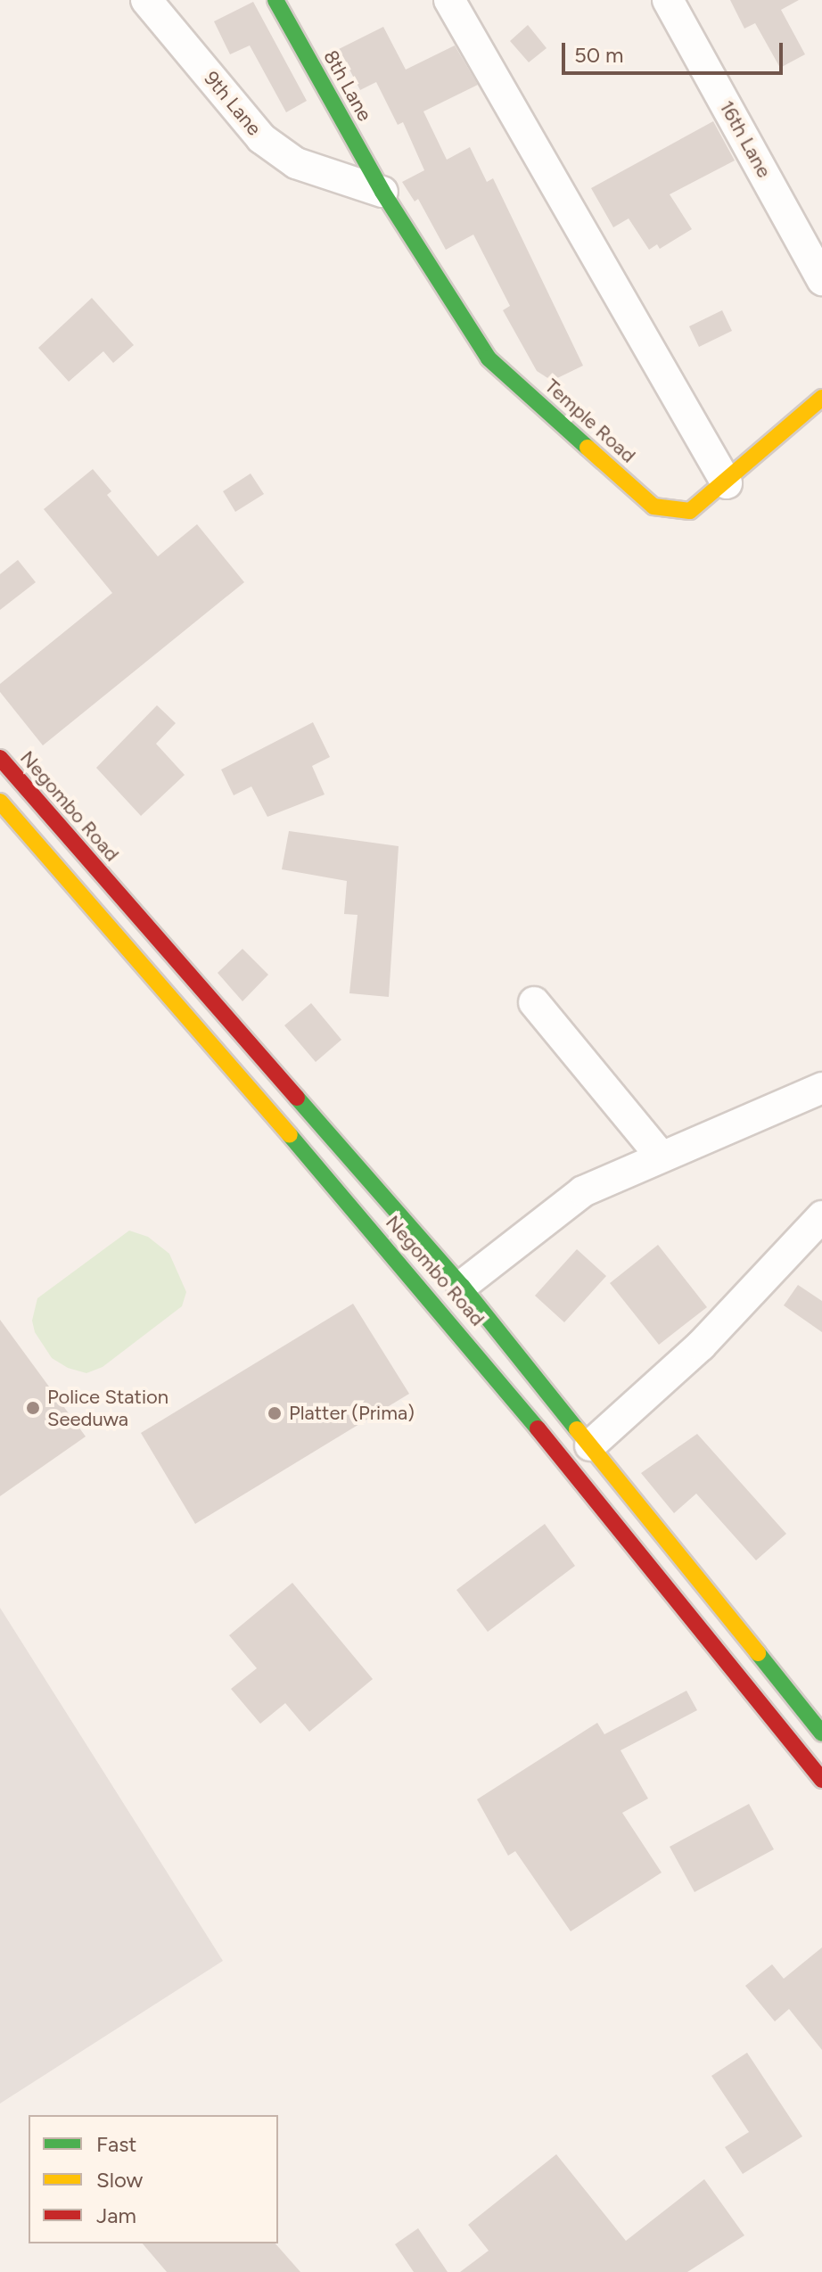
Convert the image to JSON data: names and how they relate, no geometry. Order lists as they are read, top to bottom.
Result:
{
  "streets": {
    "main road": ["8th Lane", "Temple Road", "Negombo Road"],
    "street": ["9th Lane", "16th Lane"]
  },
  "crossings": [
    ["8th Lane", "9th Lane"],
    ["8th Lane", "Temple Road"],
    ["9th Lane", "Temple Road"]
  ],
  "places": ["Police Station Seeduwa", "Platter (Prima)"],
  "legend": ["Fast", "Slow", "Jam"],
  "scale_bar": "50 m"
}
